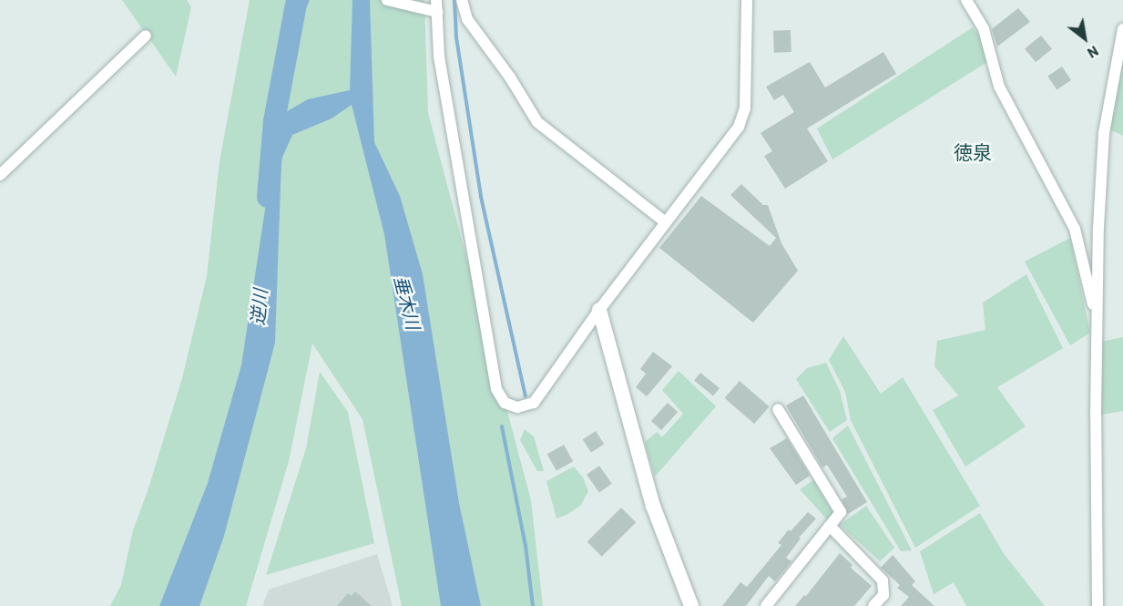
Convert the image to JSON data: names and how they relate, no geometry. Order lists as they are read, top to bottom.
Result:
{
  "districts": ["徳泉"],
  "water": ["垂木川", "逆川"],
  "north": "bottom right"
}
